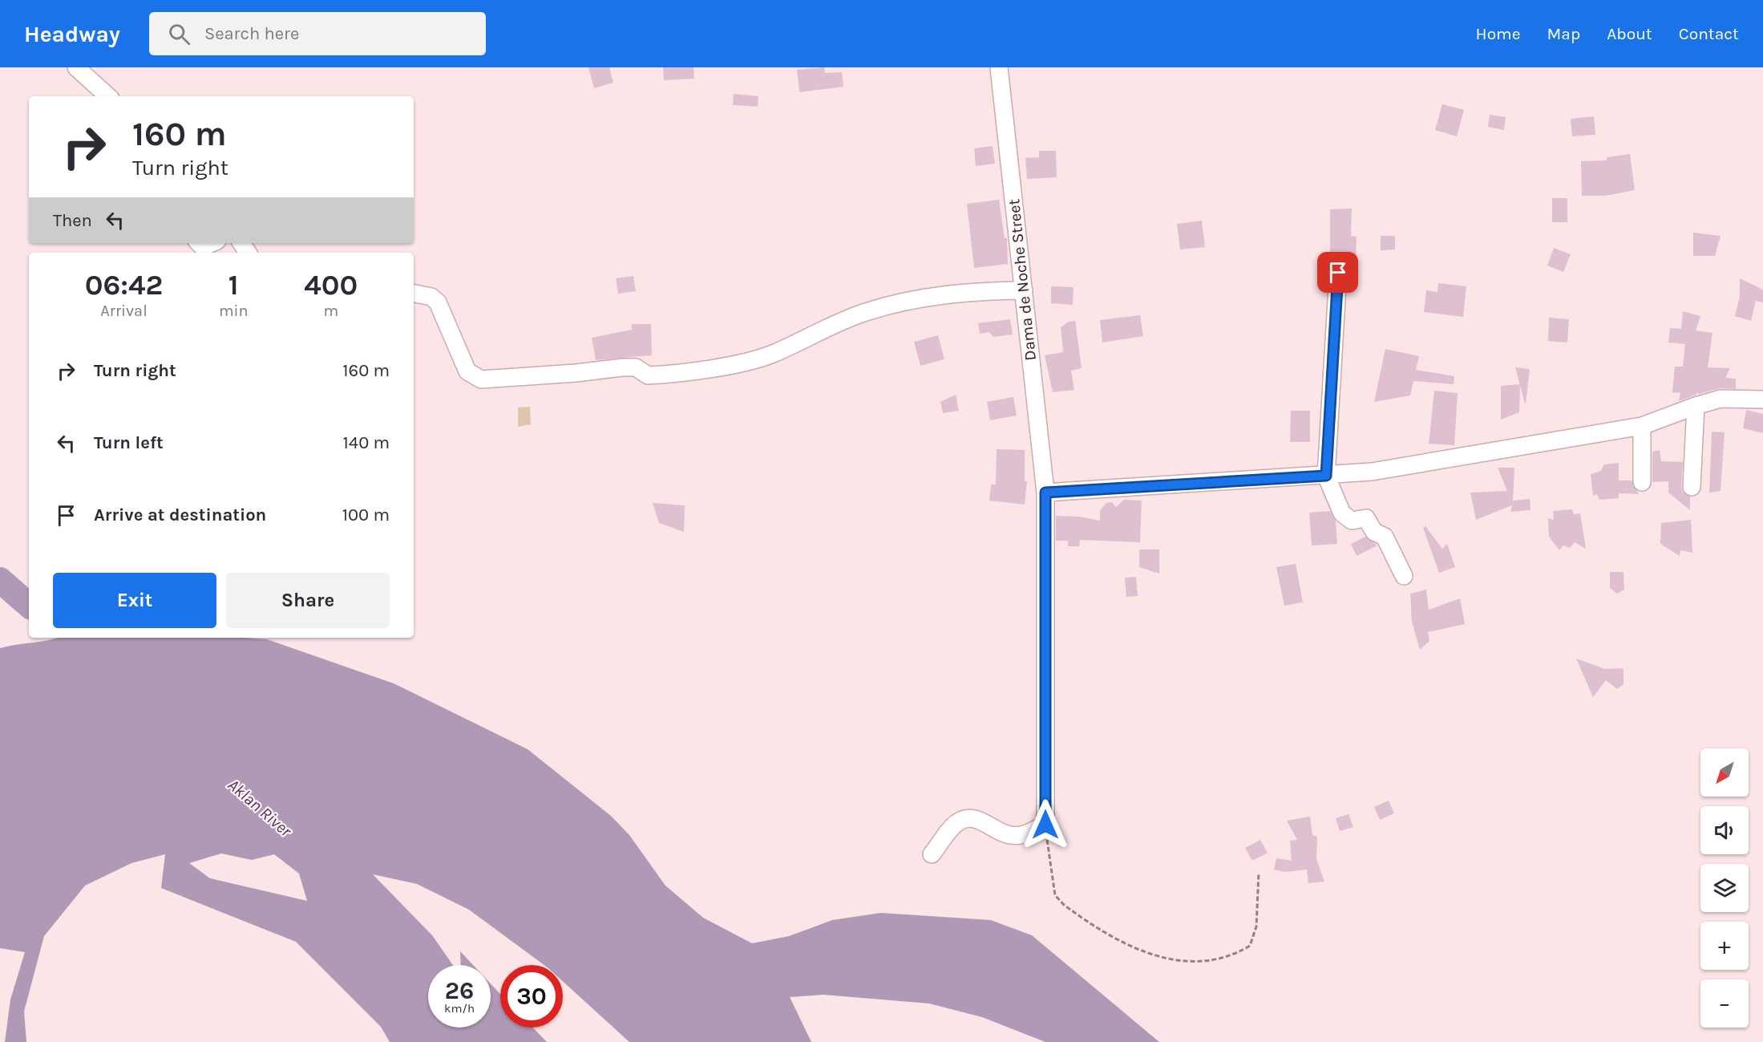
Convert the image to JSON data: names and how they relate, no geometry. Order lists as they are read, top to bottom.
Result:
{
  "streets": {
    "street": ["Dama de Noche Street"]
  },
  "water": ["Aklan River"],
  "north": "bottom left",
  "page": {
    "header": "Headway",
    "search": "Search here",
    "nav": [
      "Home",
      "Map",
      "About",
      "Contact"
    ],
    "turn": ["160 m", "Turn right"],
    "then": "Then",
    "eta": [
      "06:42",
      "Arrival",
      "1",
      "min",
      "400",
      "m"
    ],
    "list": [
      {
        "name": "Turn right",
        "value": "160 m"
      },
      {
        "name": "Turn left",
        "value": "140 m"
      },
      {
        "name": "Arrive at destination",
        "value": "100 m"
      }
    ],
    "buttons": ["Exit", "Share"],
    "map_buttons": ["+", "−"],
    "speed": "26 km/h",
    "limit": "30"
  }
}
